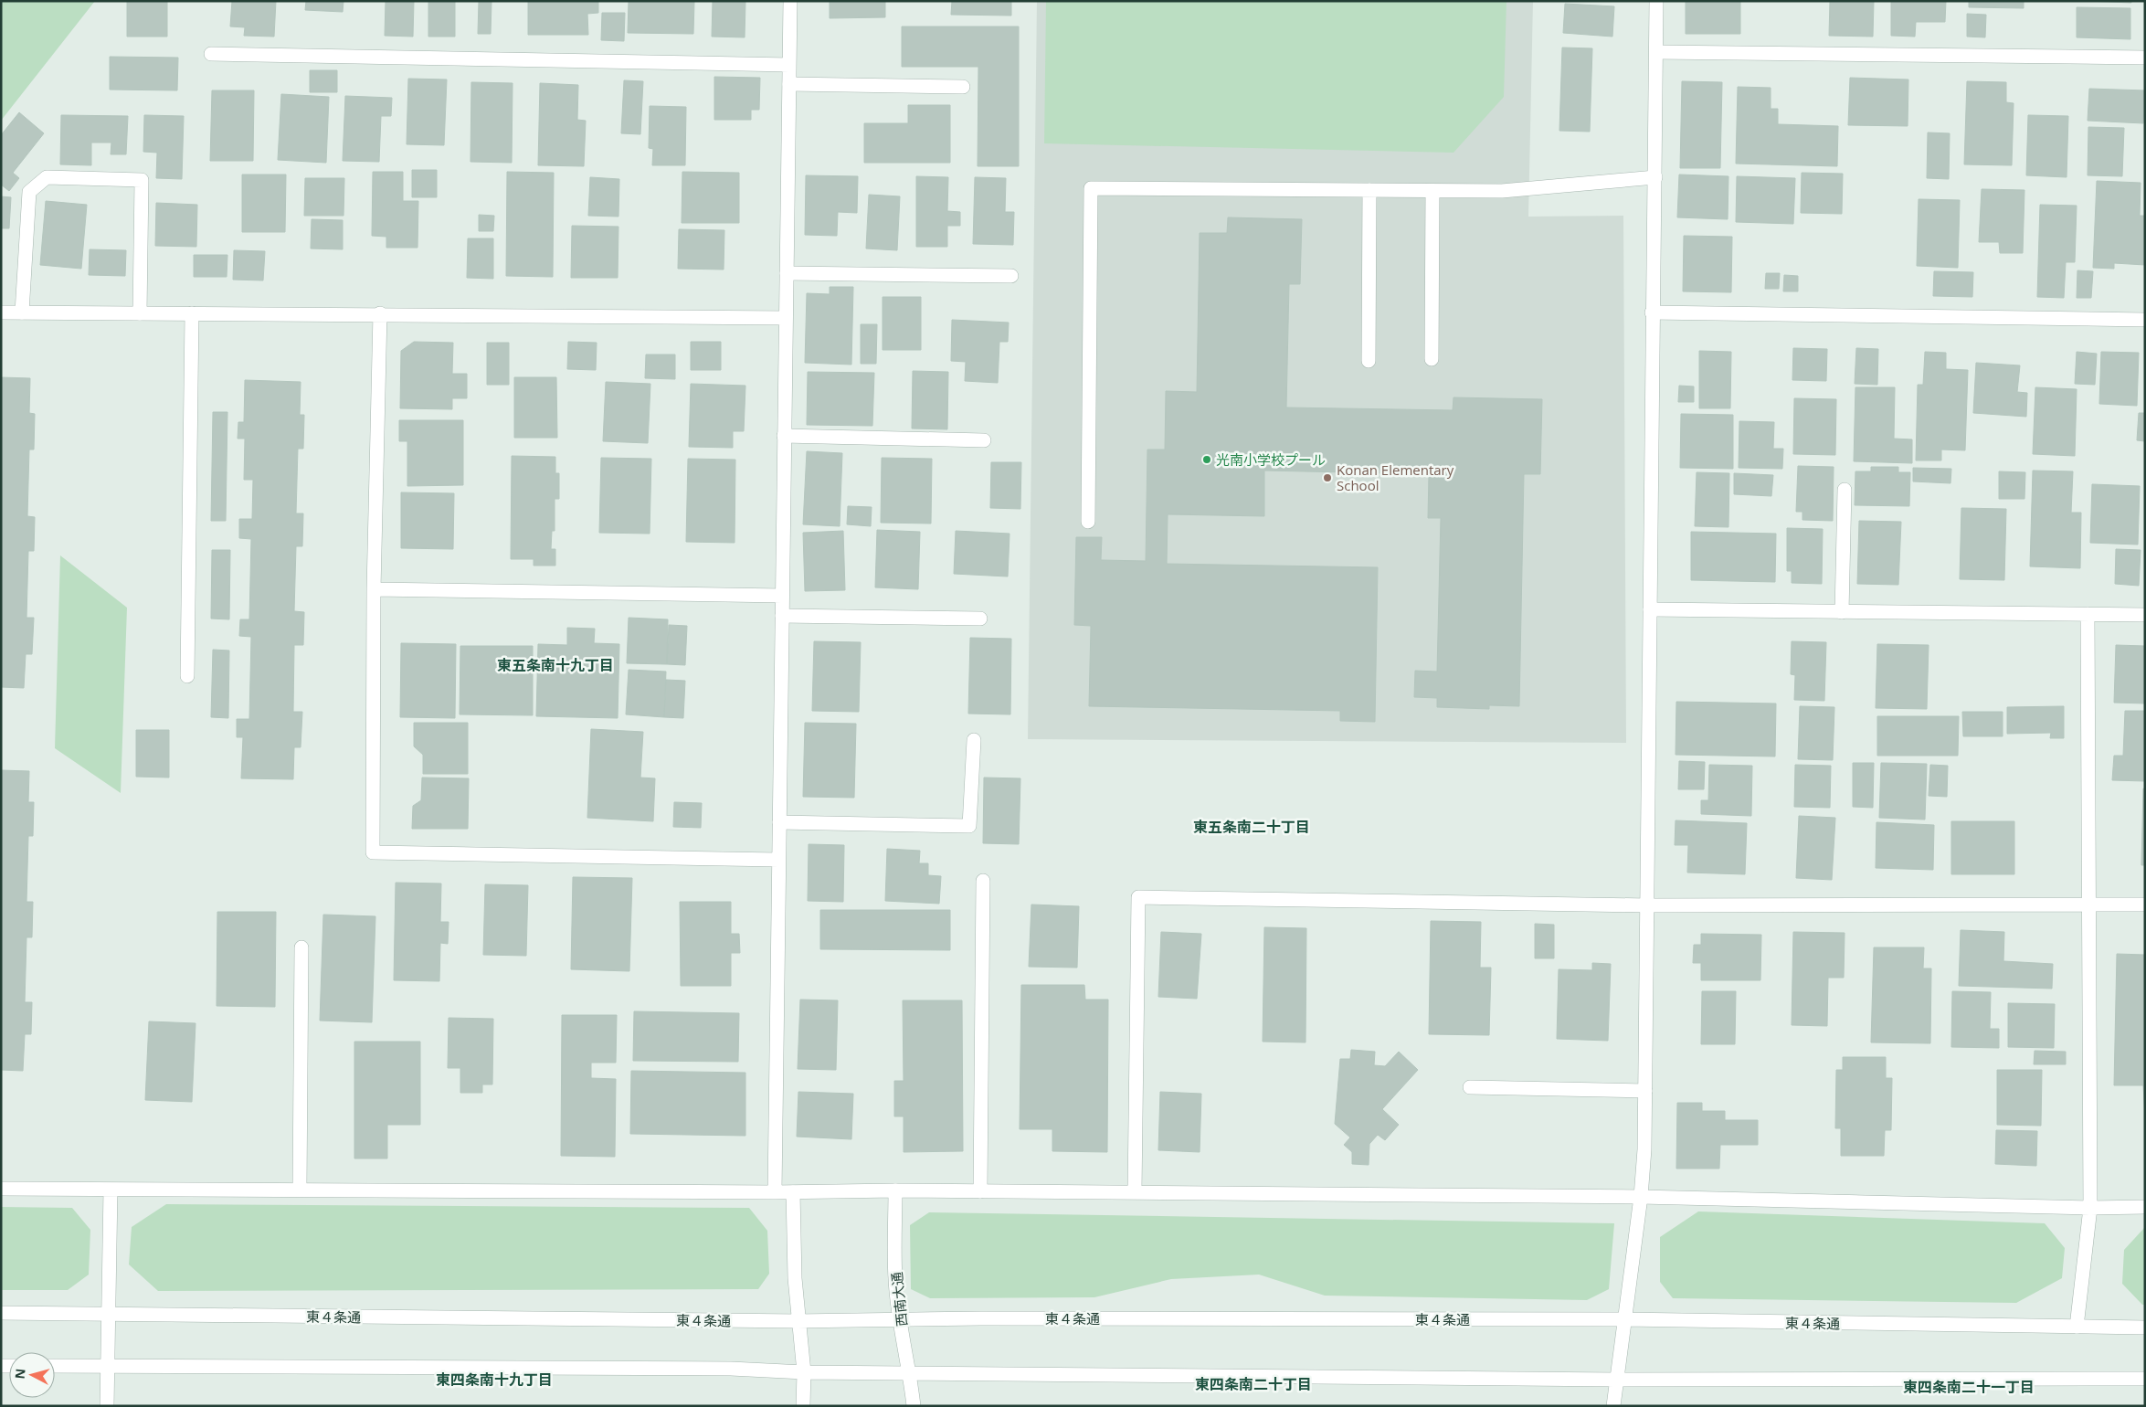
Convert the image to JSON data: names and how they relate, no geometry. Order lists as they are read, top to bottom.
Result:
{
  "streets": {
    "street": ["西南大通", "東４条通"]
  },
  "crossings": [
    ["西南大通", "東４条通"]
  ],
  "districts": [
    "東五条南十九丁目",
    "東五条南二十丁目",
    "東四条南十九丁目",
    "東四条南二十丁目",
    "東四条南二十一丁目"
  ],
  "places": ["光南小学校プール", "Konan Elementary School"],
  "north": "left"
}
